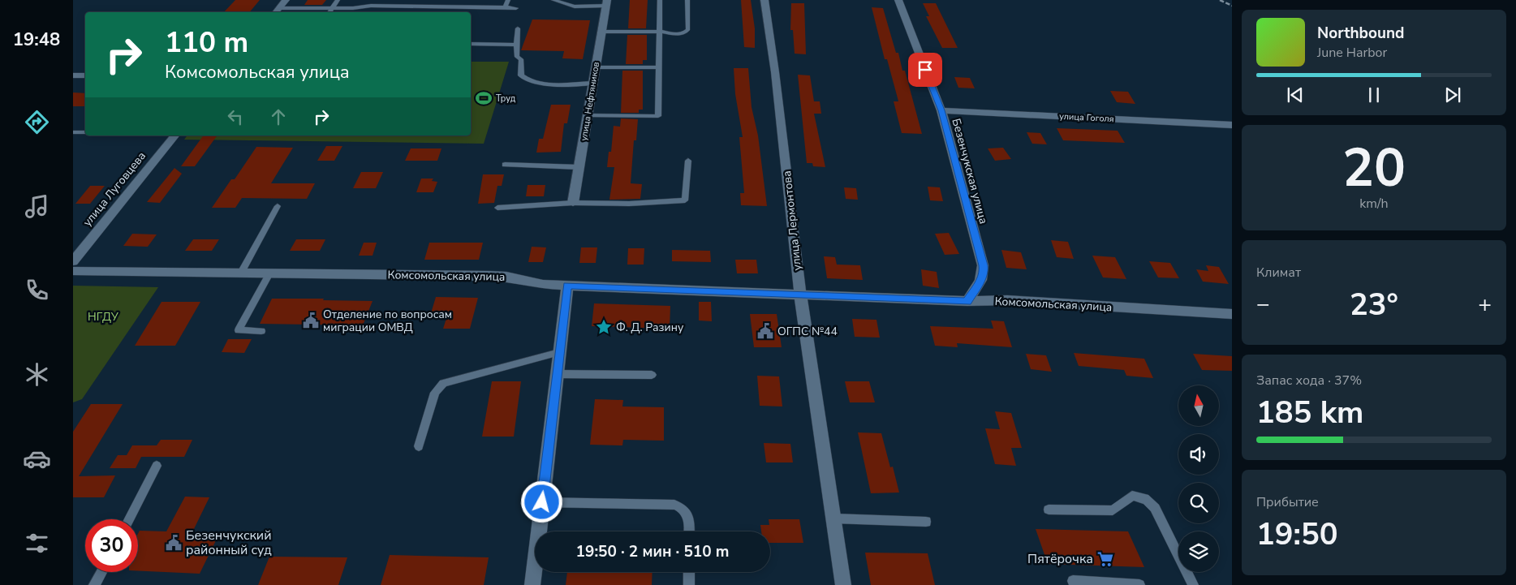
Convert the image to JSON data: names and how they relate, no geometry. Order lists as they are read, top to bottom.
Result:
{
  "streets": {
    "street": [
      "улица Нефтяников",
      "улица Гоголя",
      "Безенчукская улица",
      "улица Луговцева",
      "улица Лермонтова",
      "Комсомольская улица"
    ]
  },
  "crossings": [
    ["улица Гоголя", "Безенчукская улица"],
    ["Безенчукская улица", "Комсомольская улица"],
    ["улица Лермонтова", "Комсомольская улица"]
  ],
  "parks": ["НГДУ"],
  "places": {
    "sports": ["Труд"],
    "public building": ["Отделение по вопросам миграции ОМВД", "ОГПС №44", "Безенчукский районный суд"],
    "place": ["Ф. Д. Разину"],
    "supermarket": ["Пятёрочка"]
  },
  "north": "top",
  "page": {
    "tabs": "19:48",
    "turn": ["110 m", "Комсомольская улица"],
    "song": ["Northbound", "June Harbor"],
    "tile": [
      ["20", "km/h"],
      "Климат",
      ["Запас хода · 37%", "185 km"],
      ["Прибытие", "19:50"]
    ],
    "heat": ["−", "23°", "+"],
    "limit": "30",
    "trip": "19:50 · 2 мин · 510 m"
  }
}
